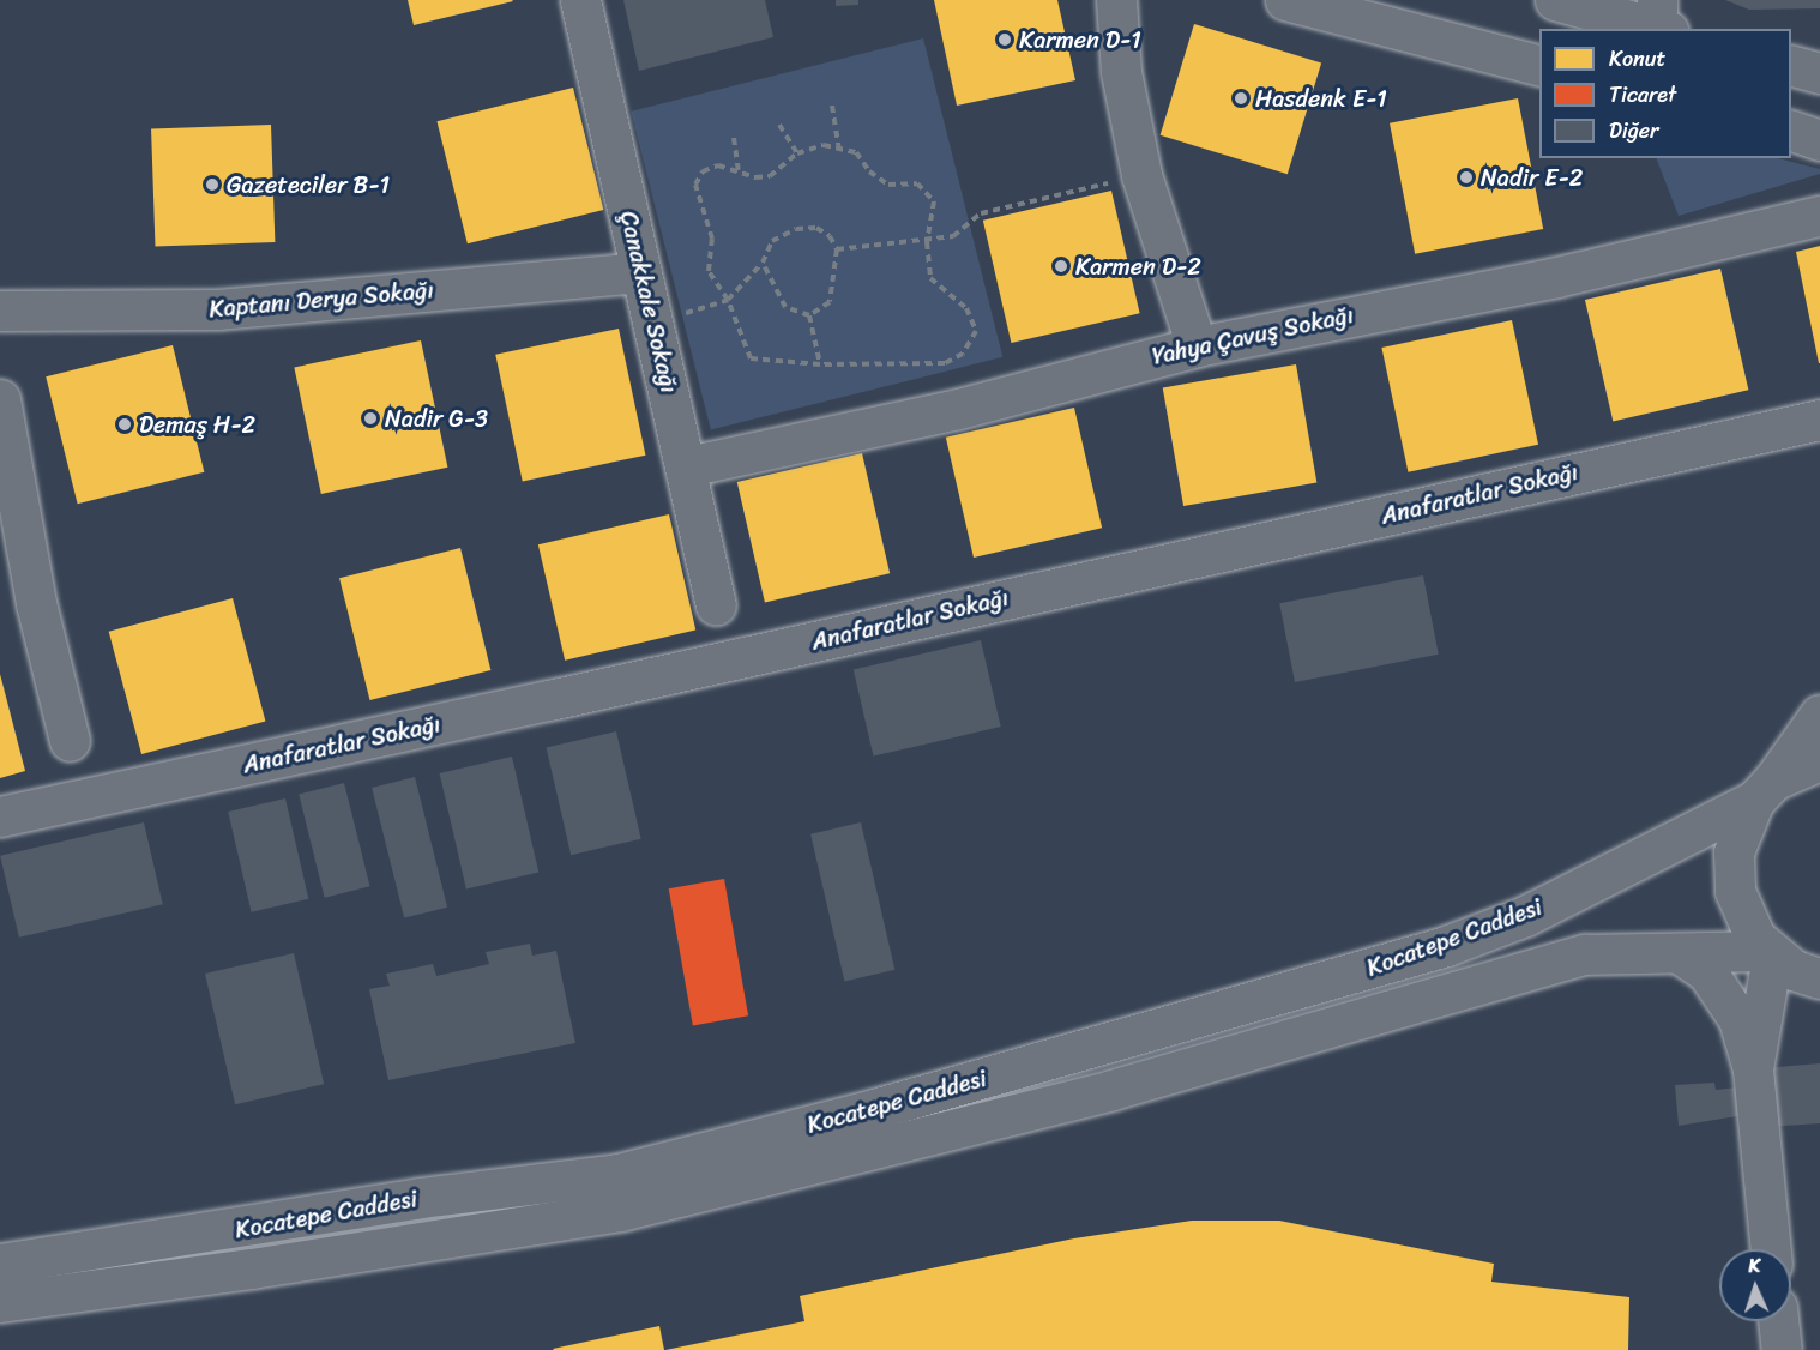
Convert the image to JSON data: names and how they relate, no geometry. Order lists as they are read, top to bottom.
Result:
{
  "streets": {
    "street": [
      "Kaptanı Derya Sokağı",
      "Çanakkale Sokağı",
      "Yahya Çavuş Sokağı",
      "Anafaratlar Sokağı",
      "Kocatepe Caddesi"
    ]
  },
  "crossings": [
    ["Kaptanı Derya Sokağı", "Çanakkale Sokağı"],
    ["Çanakkale Sokağı", "Yahya Çavuş Sokağı"]
  ],
  "places": [
    "Karmen D-1",
    "Hasdenk E-1",
    "Nadir E-2",
    "Gazeteciler B-1",
    "Karmen D-2",
    "Nadir G-3",
    "Demaş H-2"
  ],
  "legend": ["Konut", "Ticaret", "Diğer"],
  "north": "top"
}
